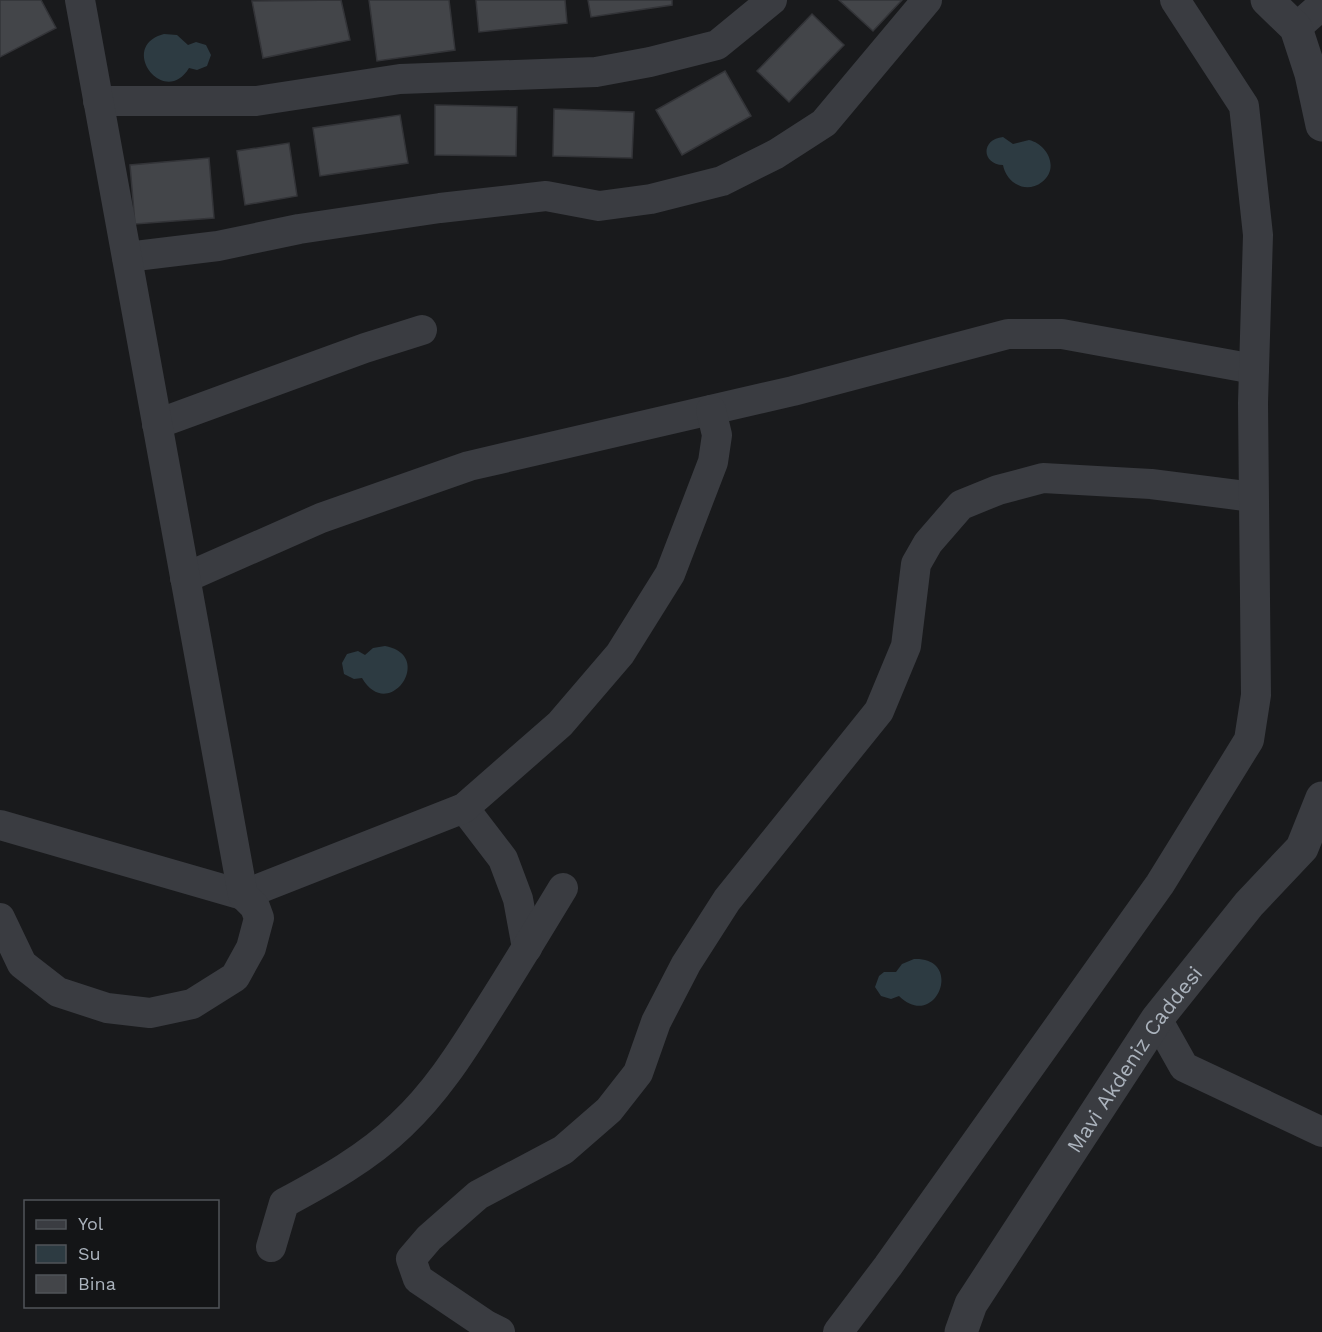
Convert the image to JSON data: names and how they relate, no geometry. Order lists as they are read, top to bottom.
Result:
{
  "streets": {
    "street": ["Mavi Akdeniz Caddesi"]
  },
  "legend": ["Yol", "Su", "Bina"]
}
